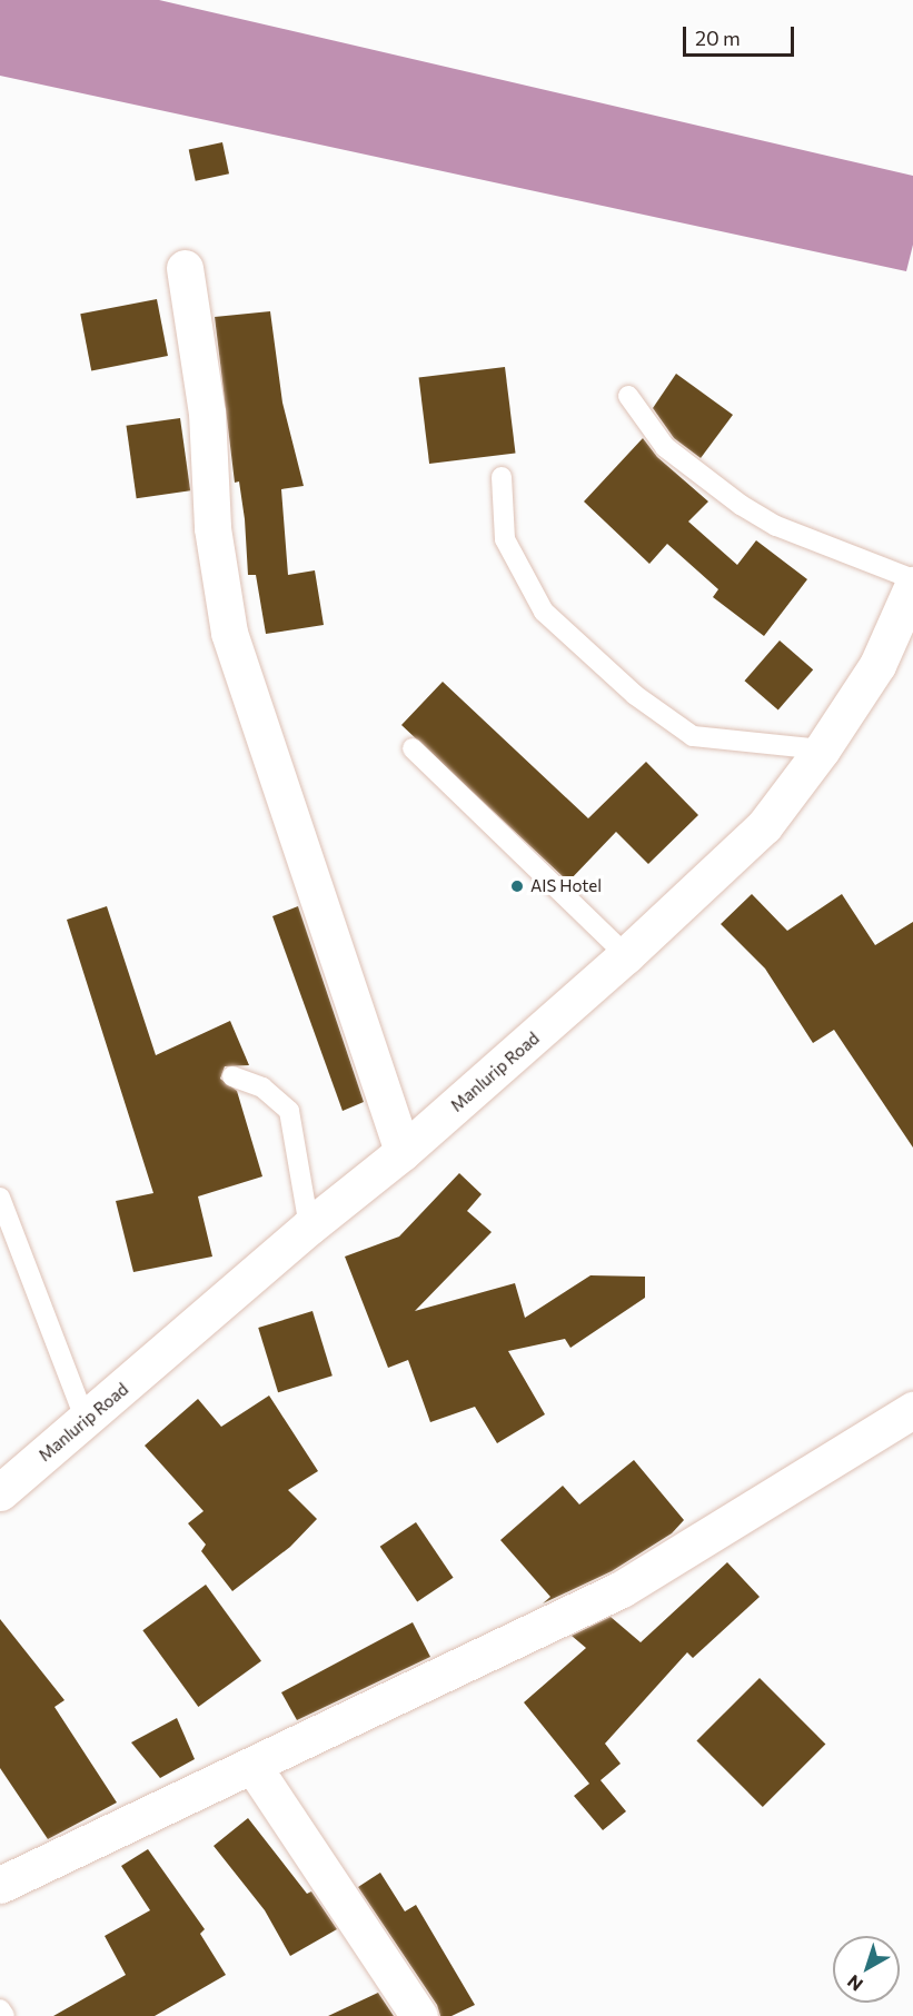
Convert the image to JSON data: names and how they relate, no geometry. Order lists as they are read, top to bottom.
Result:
{
  "streets": {
    "street": ["Manlurip Road"]
  },
  "places": ["AIS Hotel"],
  "scale_bar": "20 m",
  "north": "bottom left"
}
